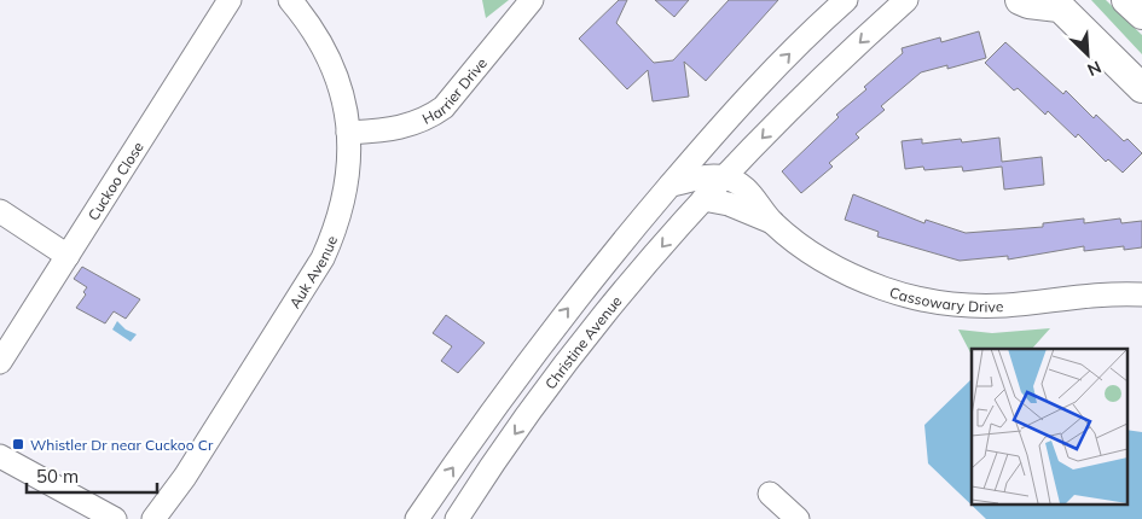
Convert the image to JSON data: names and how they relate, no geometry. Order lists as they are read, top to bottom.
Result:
{
  "streets": {
    "street": [
      "Harrier Drive",
      "Cuckoo Close",
      "Auk Avenue",
      "Cassowary Drive",
      "Christine Avenue"
    ]
  },
  "crossings": [
    ["Harrier Drive", "Auk Avenue"],
    ["Cassowary Drive", "Christine Avenue"]
  ],
  "places": {
    "transit": ["Whistler Dr near Cuckoo Cr"]
  },
  "scale_bar": "50 m",
  "north": "bottom right"
}
